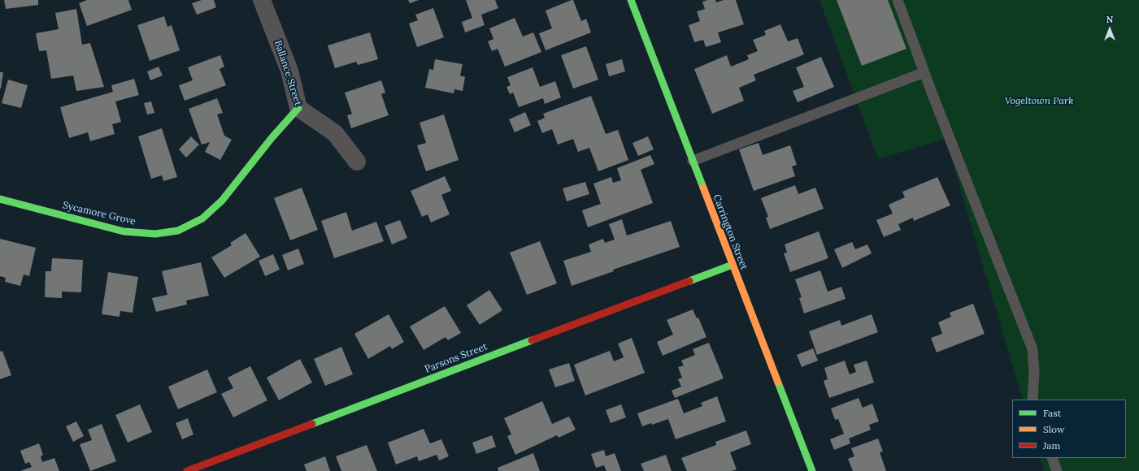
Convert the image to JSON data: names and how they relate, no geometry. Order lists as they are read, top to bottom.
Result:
{
  "streets": {
    "street": [
      "Ballance Street",
      "Sycamore Grove",
      "Carrington Street",
      "Parsons Street"
    ]
  },
  "crossings": [
    ["Ballance Street", "Sycamore Grove"],
    ["Carrington Street", "Parsons Street"]
  ],
  "parks": ["Vogeltown Park"],
  "legend": ["Fast", "Slow", "Jam"],
  "north": "top"
}
